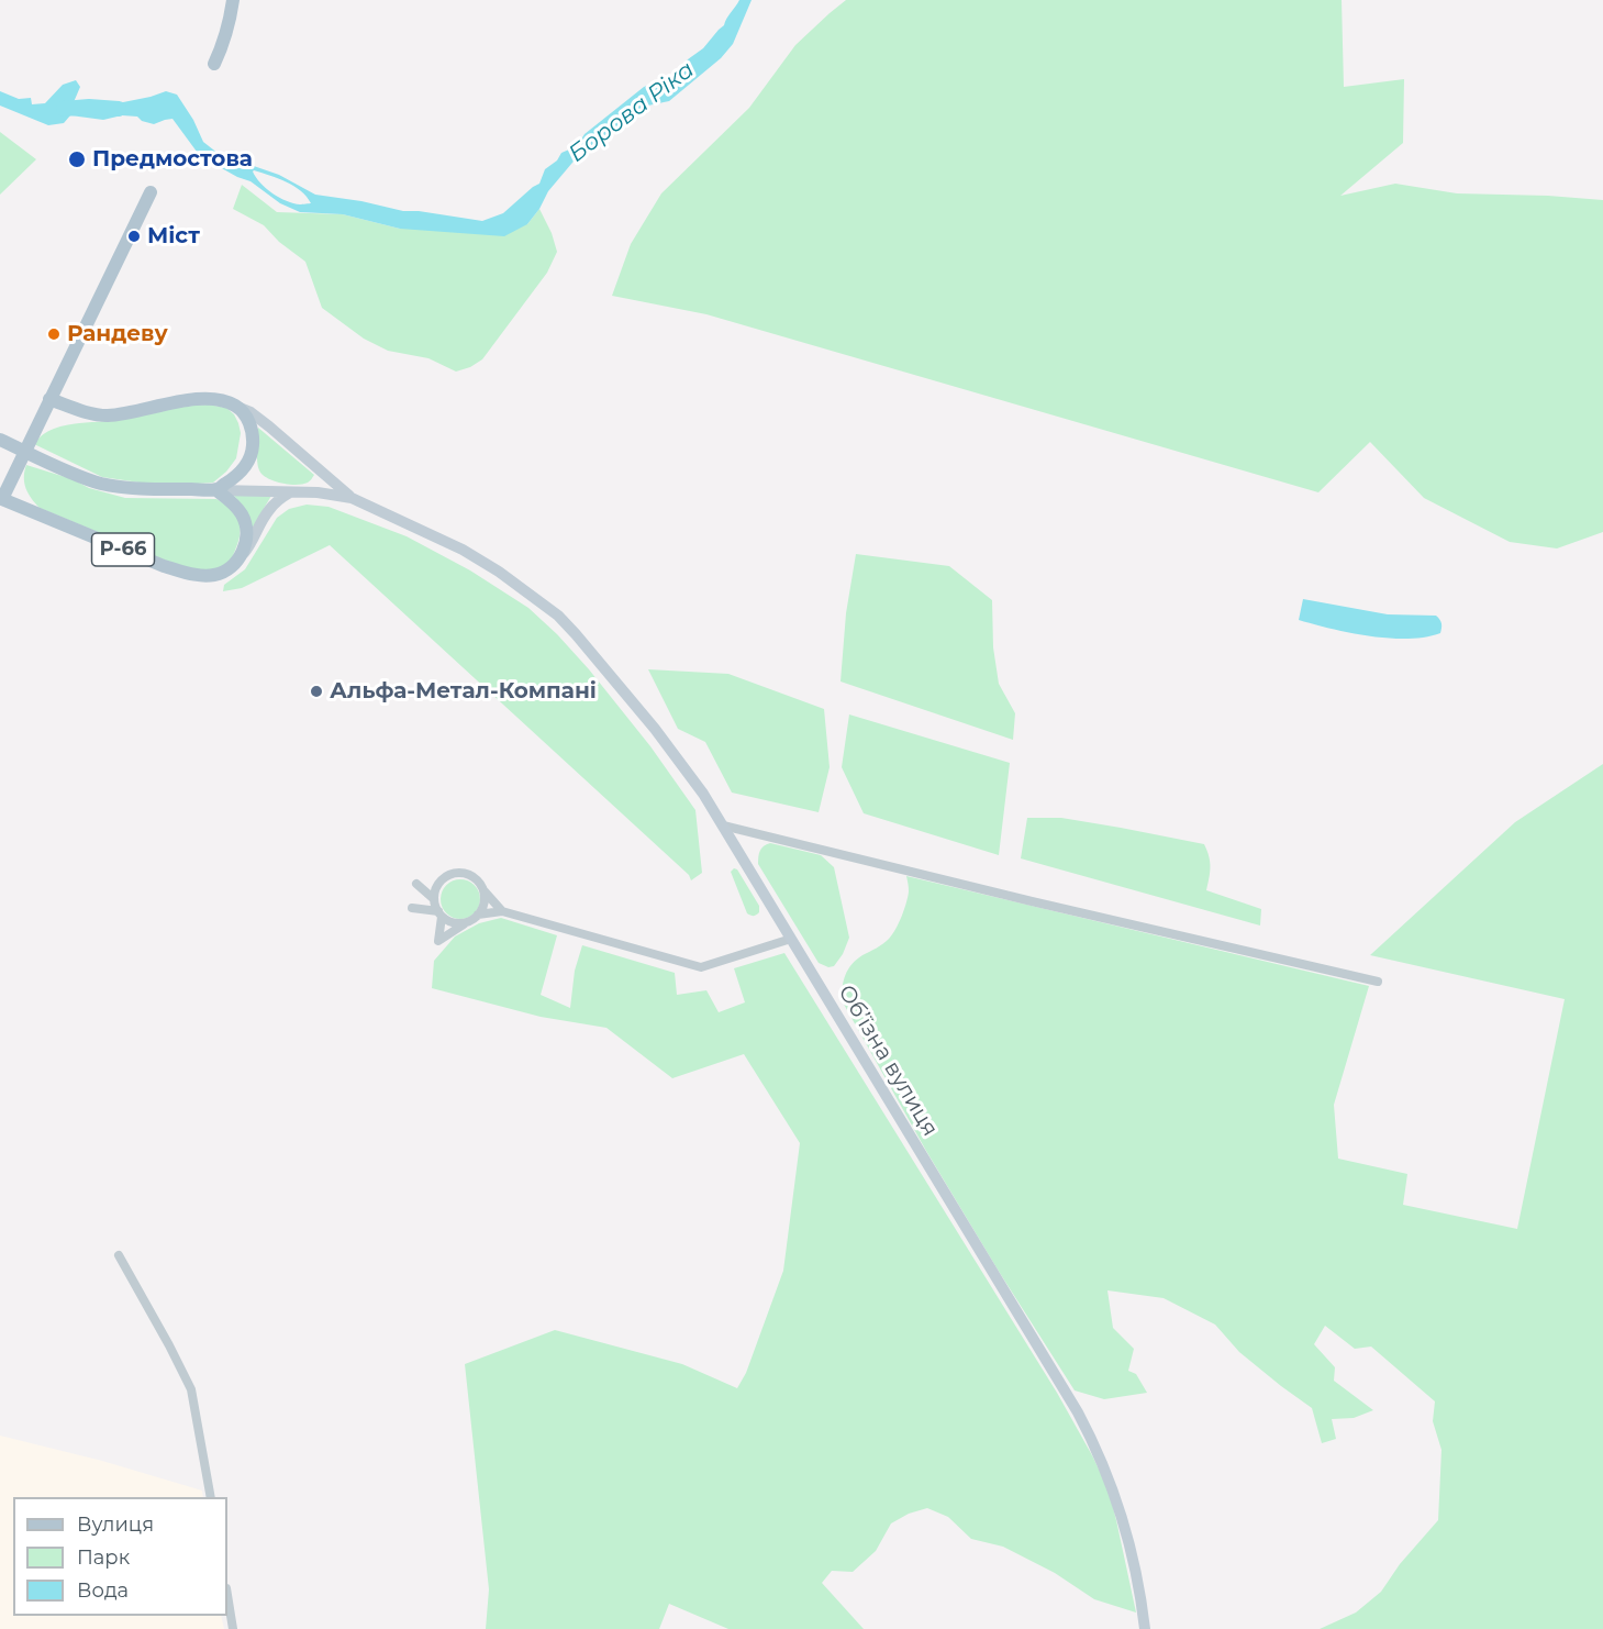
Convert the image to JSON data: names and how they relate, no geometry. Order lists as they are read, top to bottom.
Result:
{
  "streets": {
    "main road": ["Р-66", "Об’їзна вулиця"]
  },
  "water": ["Борова Ріка"],
  "places": [
    "Предмостова",
    "Міст",
    "Рандеву",
    "Альфа-Метал-Компані"
  ],
  "legend": ["Вулиця", "Парк", "Вода"]
}
